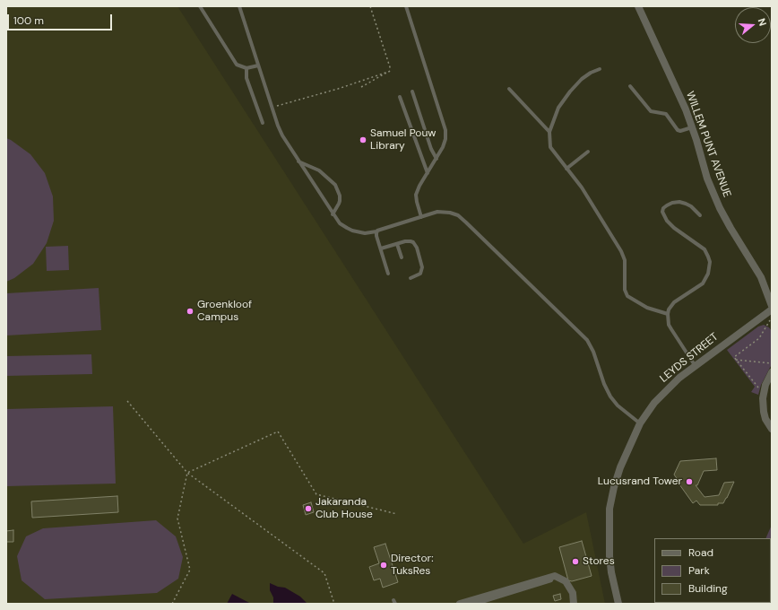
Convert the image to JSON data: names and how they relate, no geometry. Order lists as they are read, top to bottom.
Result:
{
  "streets": {
    "street": ["WILLEM PUNT AVENUE", "LEYDS STREET"]
  },
  "places": [
    "Samuel Pouw Library",
    "Groenkloof Campus",
    "Lucusrand Tower",
    "Jakaranda Club House",
    "Stores",
    "Director: TuksRes"
  ],
  "legend": ["Road", "Park", "Building"],
  "scale_bar": "100 m",
  "north": "right"
}
